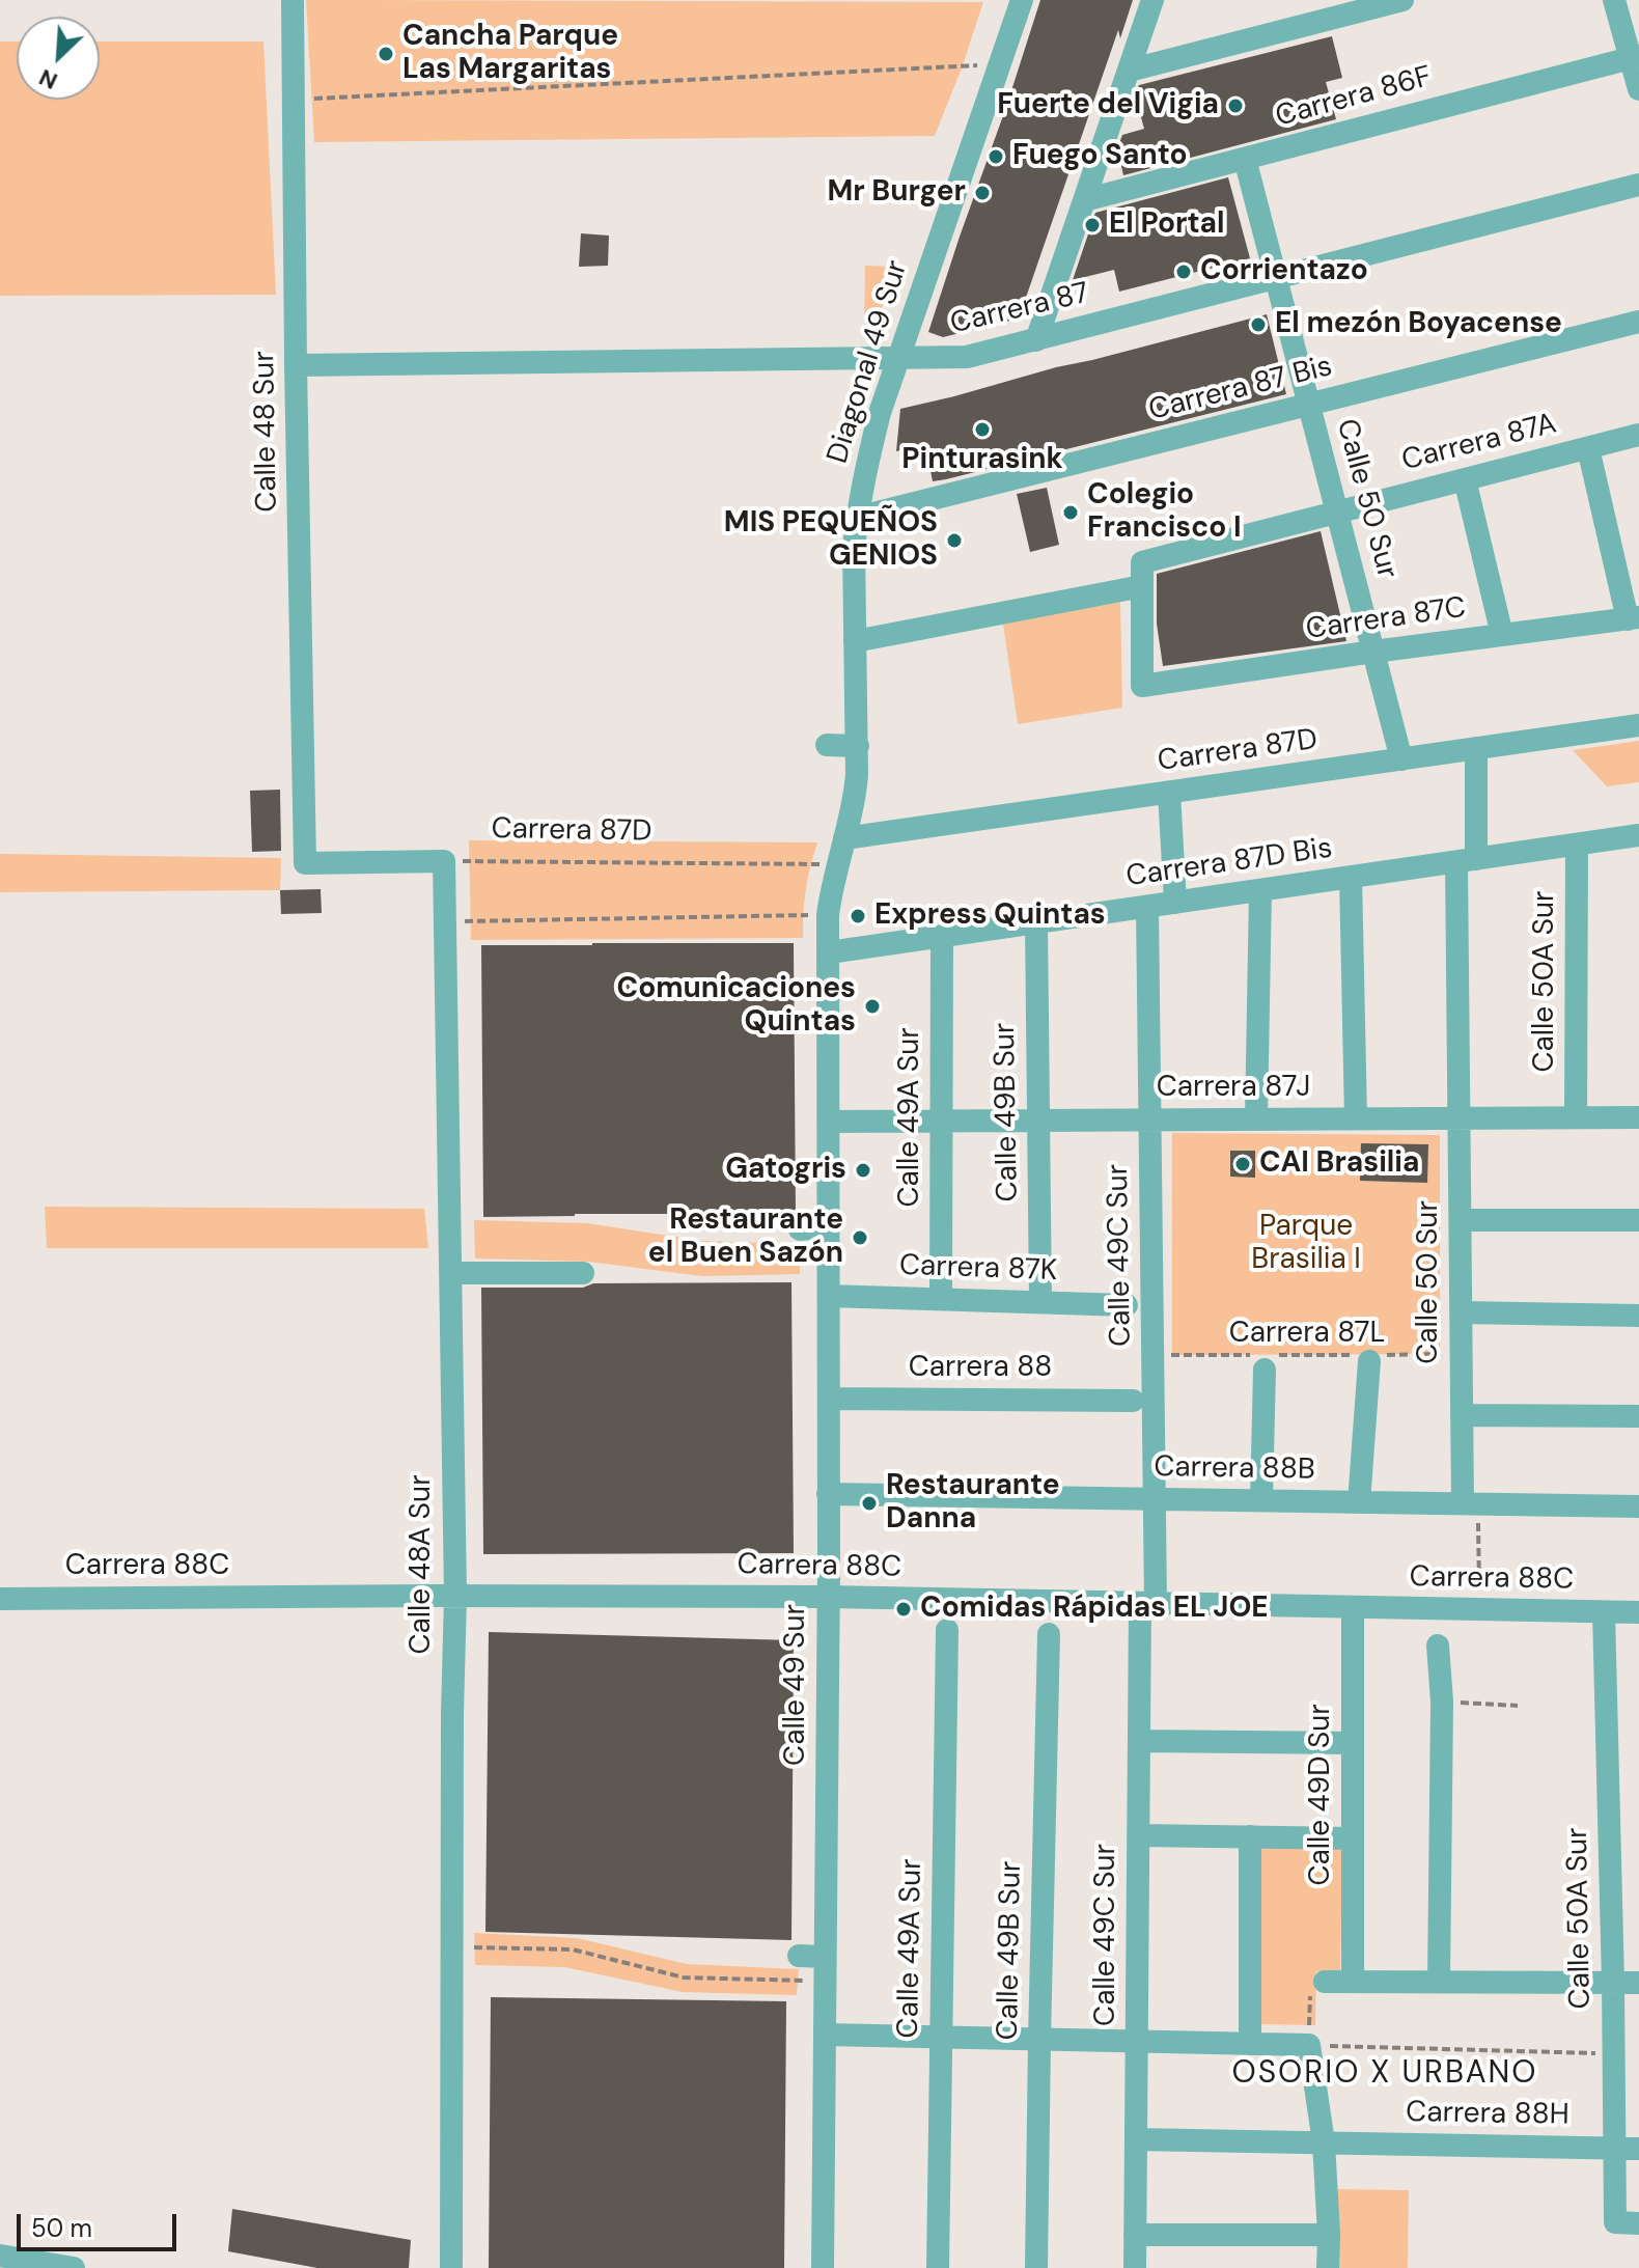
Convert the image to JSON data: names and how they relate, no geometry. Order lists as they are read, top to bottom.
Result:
{
  "streets": {
    "street": [
      "Carrera 86F",
      "Carrera 87",
      "Diagonal 49 Sur",
      "Carrera 87 Bis",
      "Calle 48 Sur",
      "Carrera 87A",
      "Calle 50 Sur",
      "Carrera 87C",
      "Carrera 87D",
      "Carrera 87D Bis",
      "Calle 50A Sur",
      "Carrera 87J",
      "Calle 49B Sur",
      "Calle 49A Sur",
      "Calle 49C Sur",
      "Carrera 87K",
      "Carrera 88",
      "Carrera 88B",
      "Calle 48A Sur",
      "Carrera 88C",
      "Calle 49 Sur",
      "Calle 49D Sur",
      "Carrera 88H"
    ],
    "path": ["Carrera 87L"]
  },
  "crossings": [
    ["Carrera 86F", "Calle 50 Sur"],
    ["Carrera 87", "Diagonal 49 Sur"],
    ["Carrera 87", "Calle 48 Sur"],
    ["Carrera 87", "Calle 50 Sur"],
    ["Diagonal 49 Sur", "Carrera 87 Bis"],
    ["Diagonal 49 Sur", "Carrera 87D"],
    ["Diagonal 49 Sur", "Carrera 87D Bis"],
    ["Diagonal 49 Sur", "Calle 49 Sur"],
    ["Carrera 87 Bis", "Calle 50 Sur"],
    ["Calle 48 Sur", "Carrera 87D"],
    ["Calle 48 Sur", "Calle 48A Sur"],
    ["Carrera 87A", "Calle 50 Sur"],
    ["Carrera 87A", "Carrera 87C"],
    ["Calle 50 Sur", "Carrera 87C"],
    ["Calle 50 Sur", "Carrera 87D"],
    ["Calle 50 Sur", "Carrera 87D Bis"],
    ["Calle 50 Sur", "Carrera 87J"],
    ["Calle 50 Sur", "Carrera 87L"],
    ["Calle 50 Sur", "Carrera 88B"],
    ["Carrera 87D", "Calle 48A Sur"],
    ["Carrera 87D Bis", "Calle 50A Sur"],
    ["Carrera 87D Bis", "Calle 49B Sur"],
    ["Carrera 87D Bis", "Calle 49A Sur"],
    ["Carrera 87D Bis", "Calle 49C Sur"],
    ["Carrera 87D Bis", "Calle 49 Sur"],
    ["Calle 50A Sur", "Carrera 87J"],
    ["Calle 50A Sur", "Carrera 88C"],
    ["Calle 50A Sur", "Carrera 88H"],
    ["Carrera 87J", "Calle 49B Sur"],
    ["Carrera 87J", "Calle 49A Sur"],
    ["Carrera 87J", "Calle 49C Sur"],
    ["Carrera 87J", "Calle 49 Sur"],
    ["Calle 49B Sur", "Carrera 87K"],
    ["Calle 49A Sur", "Carrera 87K"],
    ["Calle 49C Sur", "Carrera 87L"],
    ["Calle 49C Sur", "Carrera 88B"],
    ["Calle 49C Sur", "Carrera 88C"],
    ["Calle 49C Sur", "Carrera 88H"],
    ["Carrera 87K", "Calle 49 Sur"],
    ["Carrera 88", "Calle 49 Sur"],
    ["Carrera 88B", "Calle 49 Sur"],
    ["Calle 48A Sur", "Carrera 88C"],
    ["Carrera 88C", "Calle 49 Sur"],
    ["Carrera 88C", "Calle 49D Sur"]
  ],
  "districts": ["OSORIO X URBANO"],
  "parks": ["Parque Brasilia I"],
  "places": [
    "Cancha Parque Las Margaritas",
    "Fuerte del Vigia",
    "Fuego Santo",
    "Mr Burger",
    "El Portal",
    "Corrientazo",
    "El mezón Boyacense",
    "Pinturasink",
    "Colegio Francisco I",
    "MIS PEQUEÑOS GENIOS",
    "Express Quintas",
    "Comunicaciones Quintas",
    "CAI Brasilia",
    "Gatogris",
    "Restaurante el Buen Sazón",
    "Restaurante Danna",
    "Comidas Rápidas EL JOE"
  ],
  "scale_bar": "50 m",
  "north": "bottom left"
}
